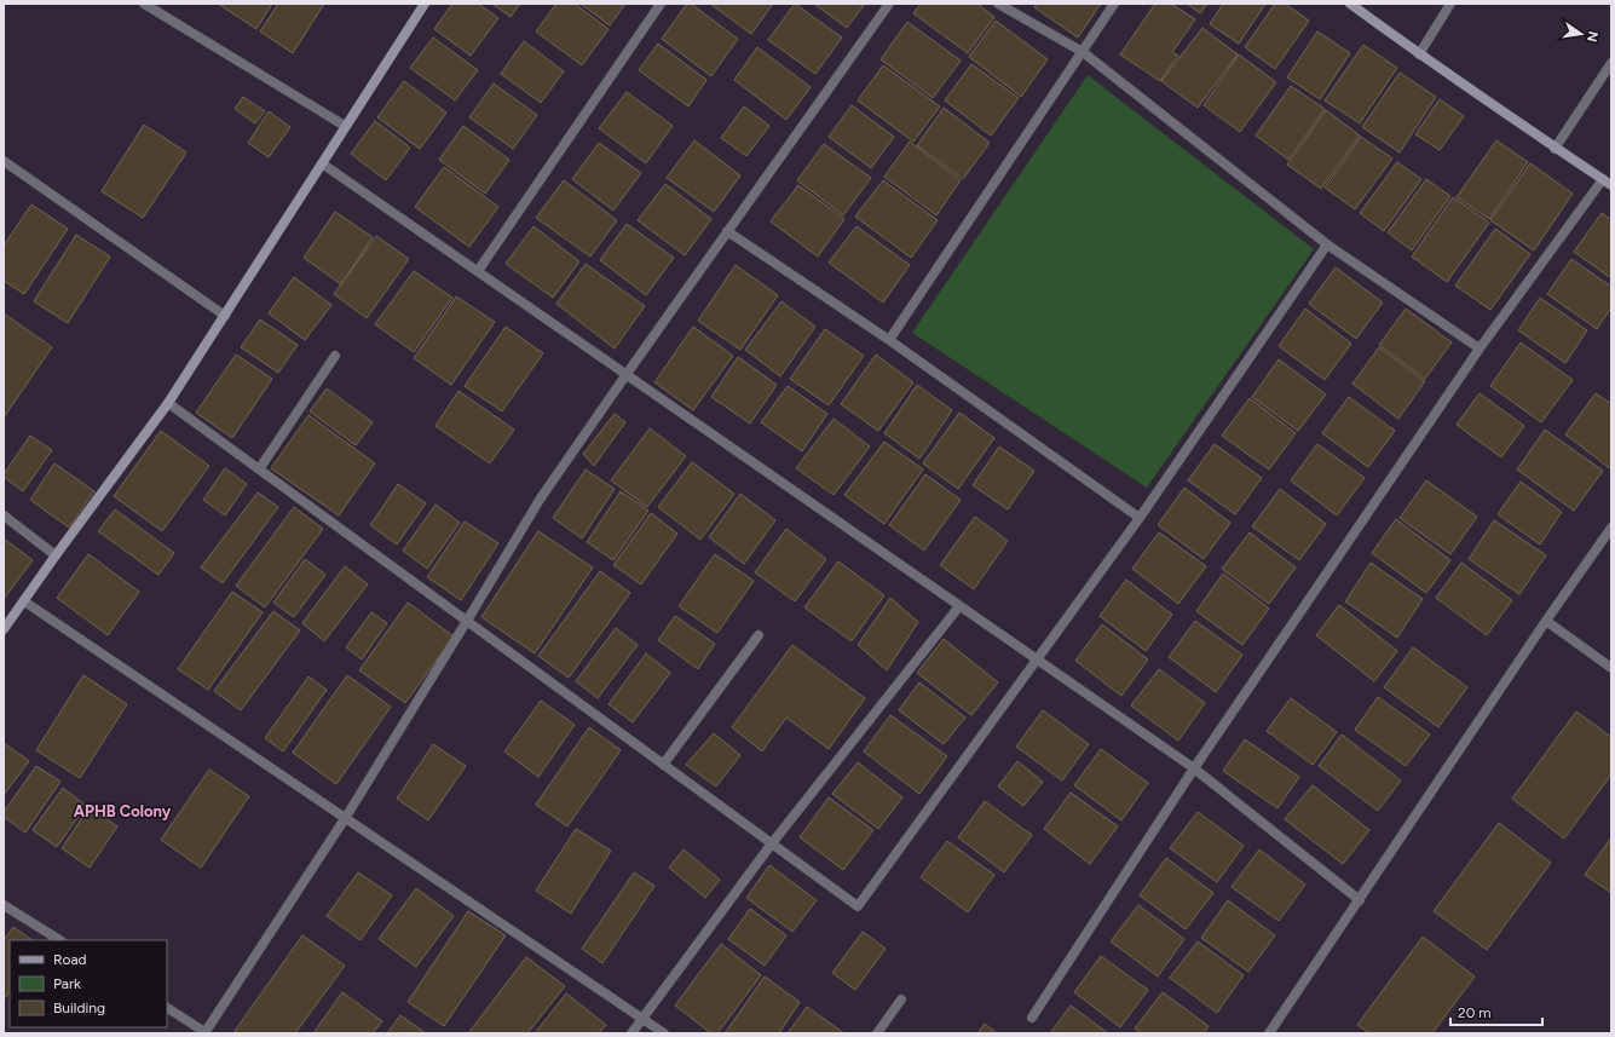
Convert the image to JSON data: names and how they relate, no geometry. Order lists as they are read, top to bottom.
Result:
{
  "districts": ["APHB Colony"],
  "legend": ["Road", "Park", "Building"],
  "scale_bar": "20 m",
  "north": "right"
}
